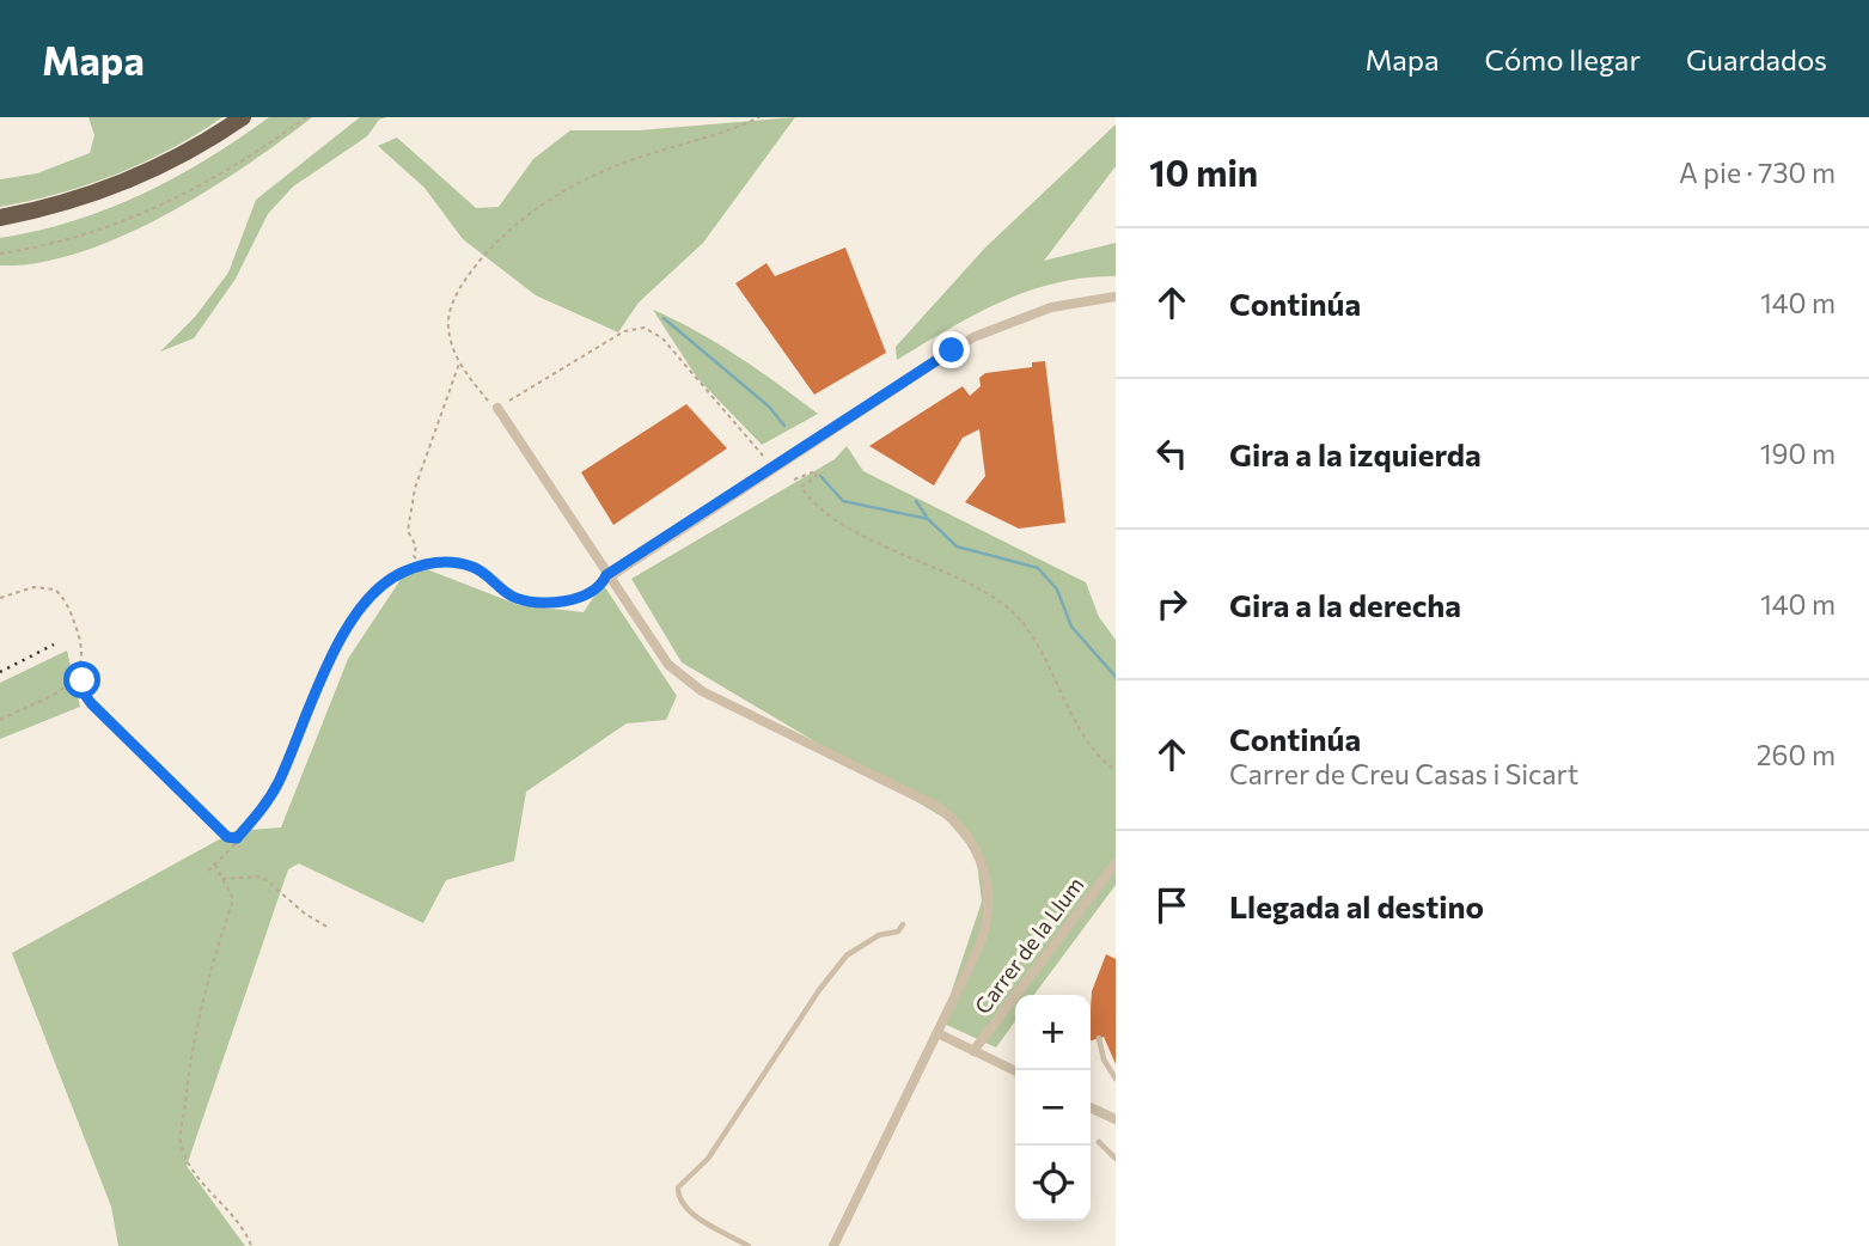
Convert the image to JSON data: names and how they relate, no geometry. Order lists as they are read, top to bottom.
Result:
{
  "streets": {
    "street": ["Carrer de la Llum"]
  },
  "page": {
    "header": "Mapa",
    "nav": ["Mapa", "Cómo llegar", "Guardados"],
    "heading": ["10 min", "A pie · 730 m"],
    "list": [
      ["Continúa", "140 m"],
      ["Gira a la izquierda", "190 m"],
      ["Gira a la derecha", "140 m"],
      ["Continúa", "Carrer de Creu Casas i Sicart", "260 m"],
      "Llegada al destino"
    ],
    "map_buttons": ["+", "−"]
  }
}
